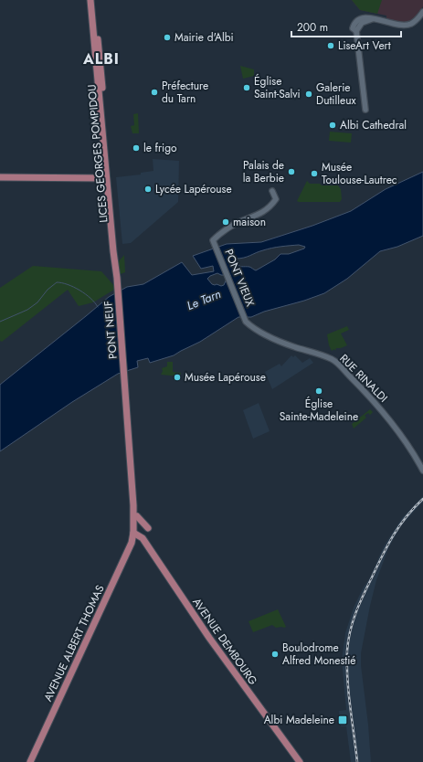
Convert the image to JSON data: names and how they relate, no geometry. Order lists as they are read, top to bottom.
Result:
{
  "streets": {
    "main road": [
      "LICES GEORGES POMPIDOU",
      "PONT NEUF",
      "AVENUE DEMBOURG",
      "AVENUE ALBERT THOMAS"
    ],
    "street": ["PONT VIEUX", "RUE RINALDI"]
  },
  "crossings": [
    ["LICES GEORGES POMPIDOU", "PONT NEUF"],
    ["PONT VIEUX", "RUE RINALDI"],
    ["AVENUE DEMBOURG", "AVENUE ALBERT THOMAS"]
  ],
  "districts": ["ALBI"],
  "water": ["Le Tarn"],
  "places": {
    "other": [
      "Mairie d'Albi",
      "LiseArt Vert",
      "Église Saint-Salvi",
      "Préfecture du Tarn",
      "Galerie Dutilleux",
      "Albi Cathedral",
      "le frigo",
      "Palais de la Berbie",
      "Musée Toulouse-Lautrec",
      "Lycée Lapérouse",
      "maison",
      "Musée Lapérouse",
      "Église Sainte-Madeleine",
      "Boulodrome Alfred Monestié"
    ],
    "transit": ["Albi Madeleine"]
  },
  "scale_bar": "200 m"
}
